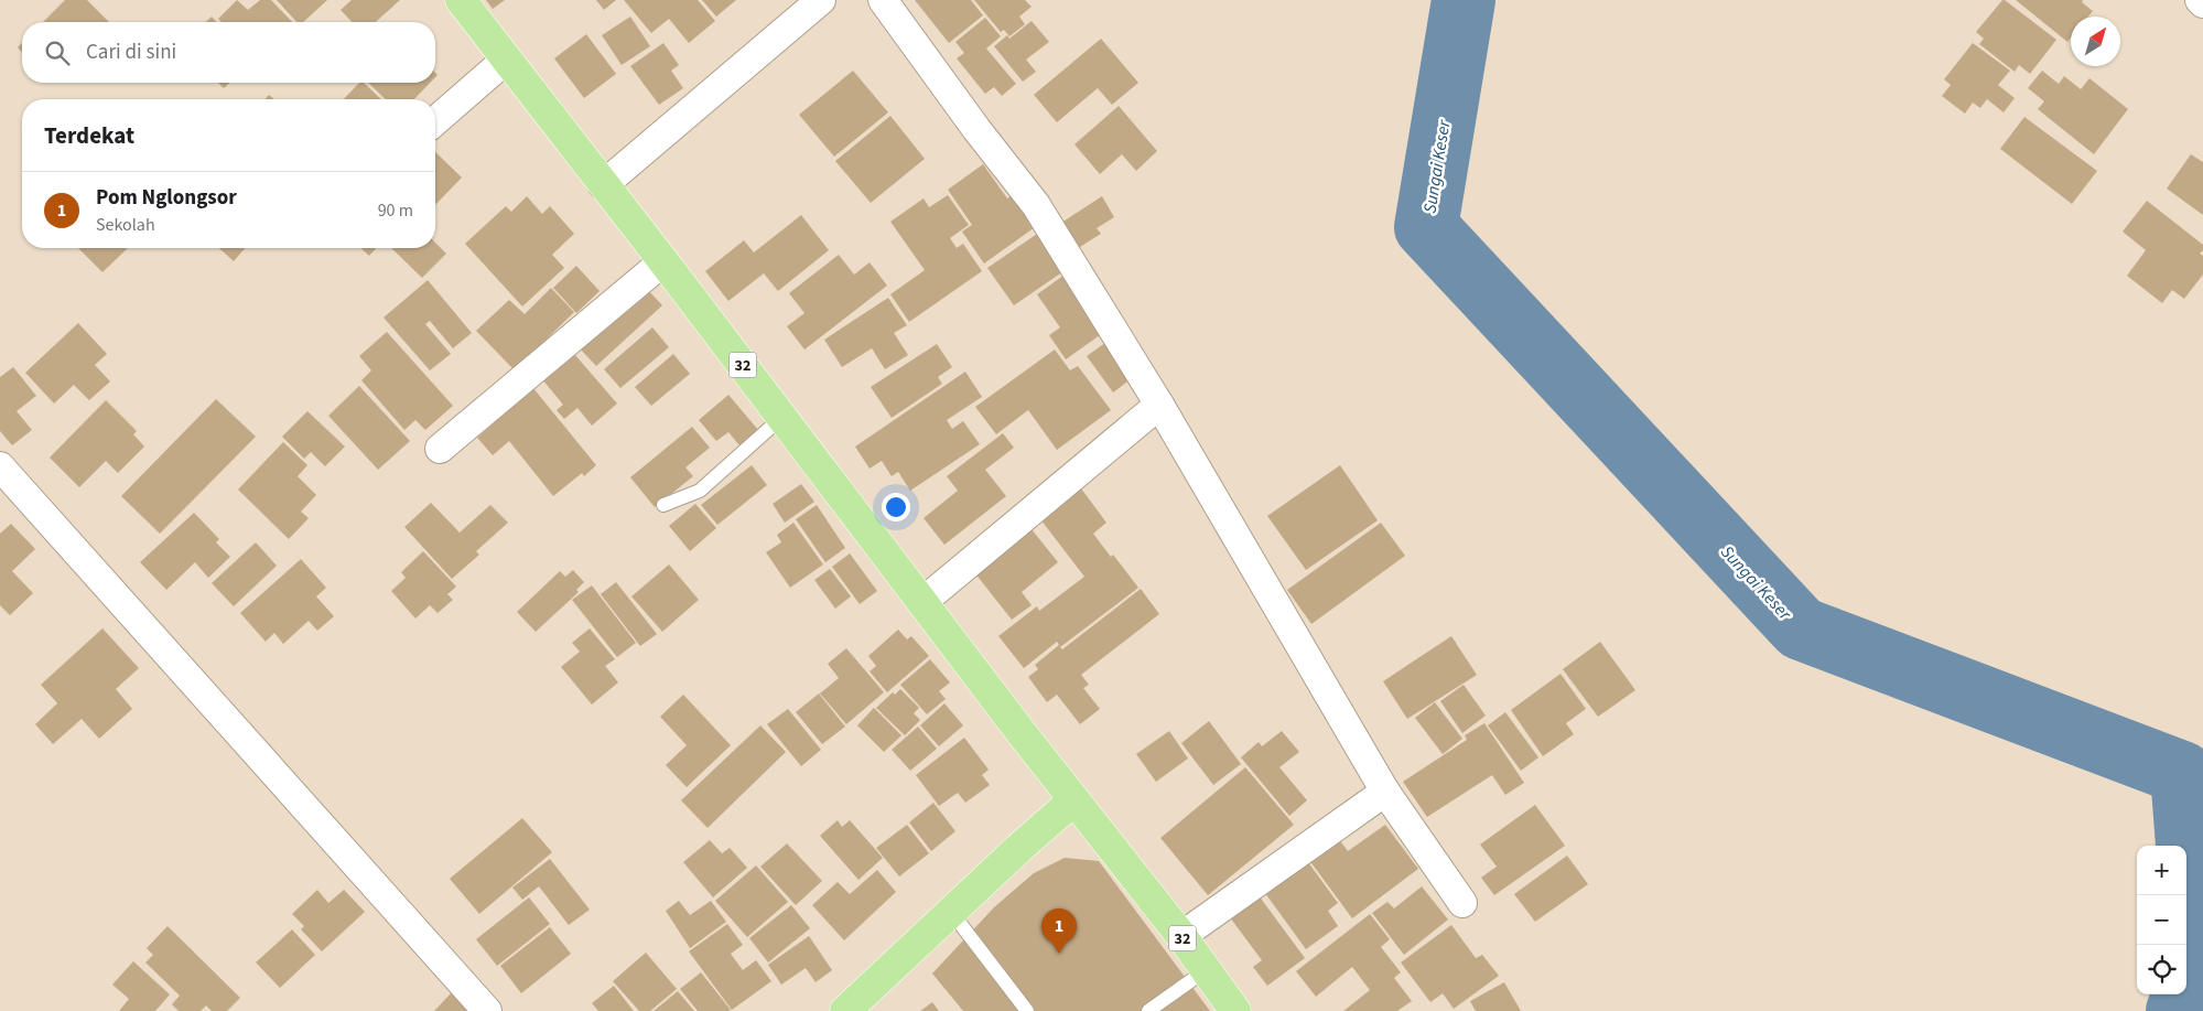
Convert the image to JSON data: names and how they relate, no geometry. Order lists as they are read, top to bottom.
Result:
{
  "streets": {
    "highway": ["32"]
  },
  "water": ["Sungai Keser"],
  "north": "top right",
  "page": {
    "search": "Cari di sini",
    "heading": "Terdekat",
    "list": [
      {
        "mark": "1",
        "name": "Pom Nglongsor",
        "note": "Sekolah",
        "value": "90 m"
      }
    ],
    "map_buttons": ["+", "−"],
    "pins": "1"
  }
}
